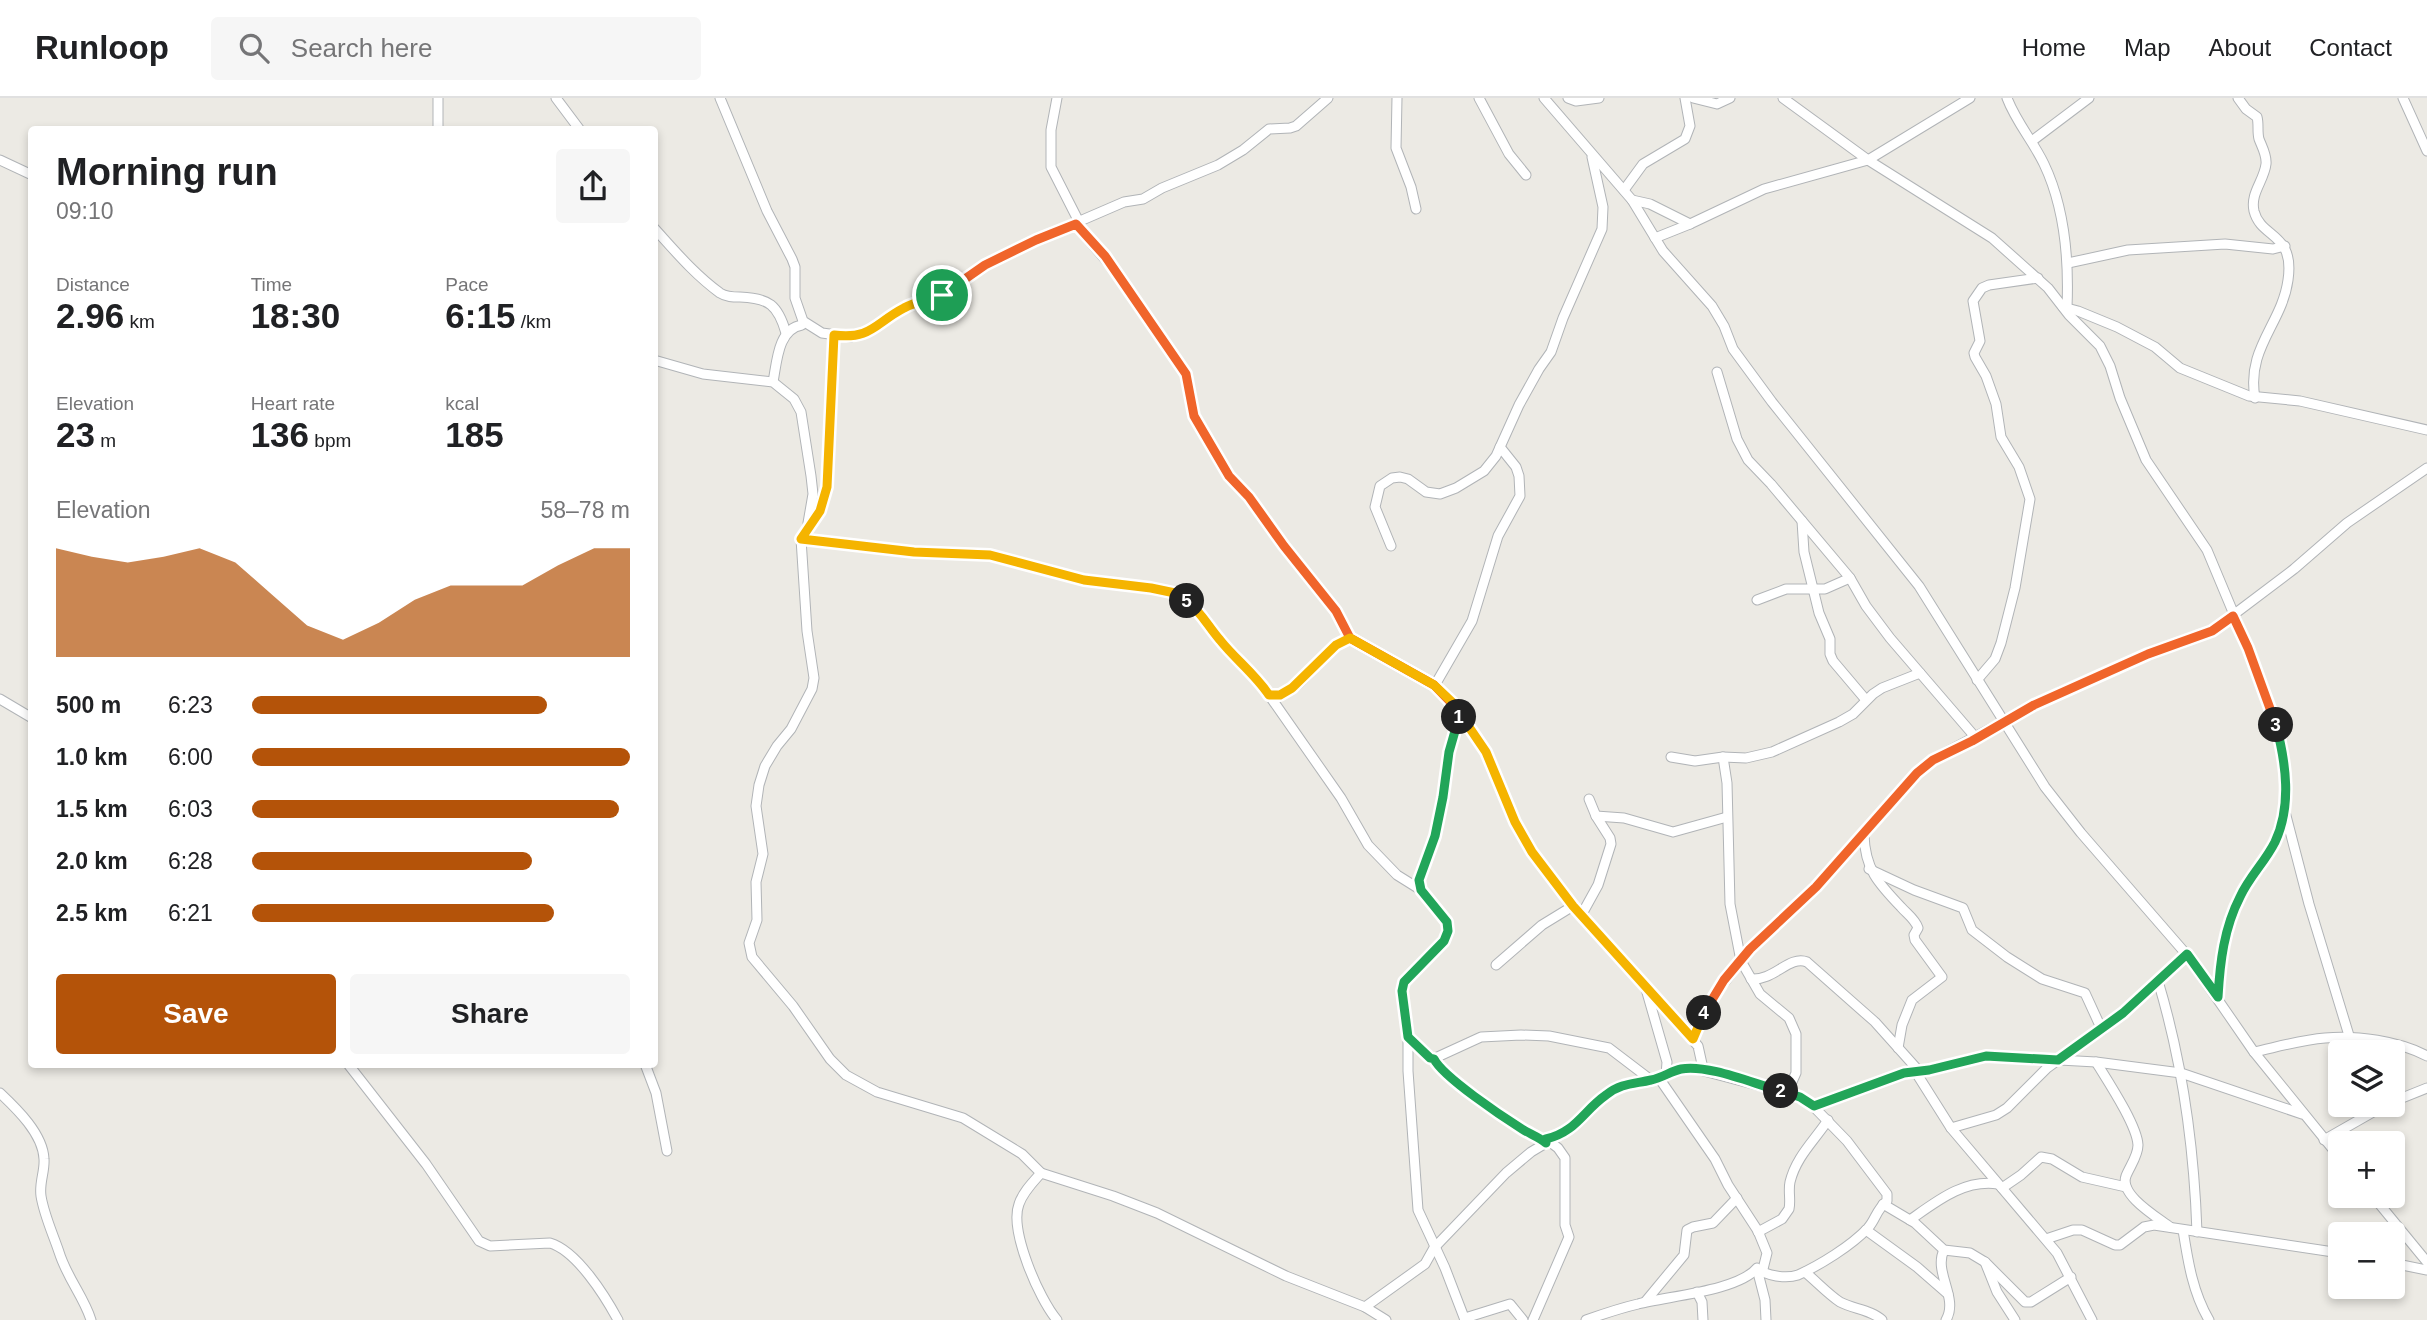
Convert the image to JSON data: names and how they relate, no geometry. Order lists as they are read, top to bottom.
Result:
{
  "page": {
    "header": "Runloop",
    "search": "Search here",
    "nav": [
      "Home",
      "Map",
      "About",
      "Contact"
    ],
    "heading": ["Morning run", "09:10"],
    "stats": [
      ["Distance", "2.96 km"],
      ["Time", "18:30"],
      ["Pace", "6:15 /km"],
      ["Elevation", "23 m"],
      ["Heart rate", "136 bpm"],
      ["kcal", "185"]
    ],
    "chart": ["Elevation", "58–78 m"],
    "pins": [
      "5",
      "1",
      "3",
      "4",
      "2"
    ],
    "list": [
      {
        "name": "500 m",
        "note": "6:23"
      },
      {
        "name": "1.0 km",
        "note": "6:00"
      },
      {
        "name": "1.5 km",
        "note": "6:03"
      },
      {
        "name": "2.0 km",
        "note": "6:28"
      },
      {
        "name": "2.5 km",
        "note": "6:21"
      }
    ],
    "buttons": ["Save", "Share"],
    "map_buttons": ["+", "−"]
  }
}
